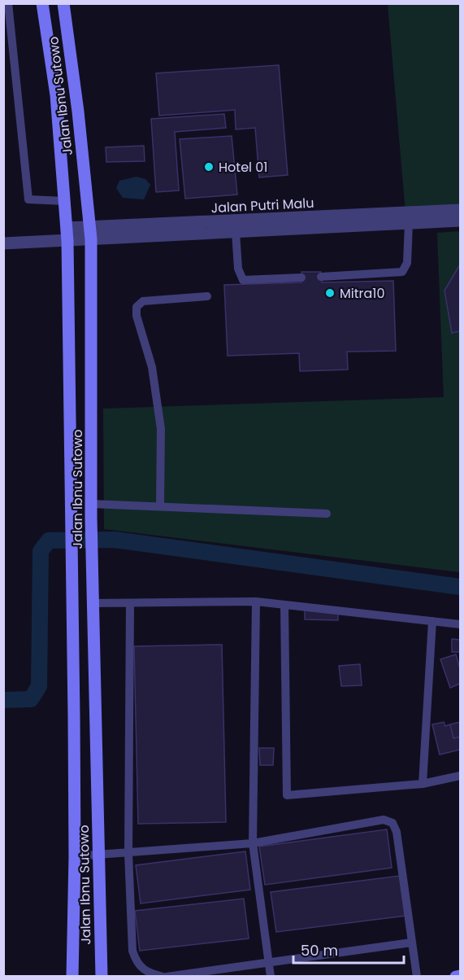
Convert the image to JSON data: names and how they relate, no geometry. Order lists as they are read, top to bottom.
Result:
{
  "streets": {
    "main road": ["Jalan Ibnu Sutowo"],
    "street": ["Jalan Putri Malu"]
  },
  "crossings": [
    ["Jalan Ibnu Sutowo", "Jalan Putri Malu"]
  ],
  "places": ["Hotel 01", "Mitra10"],
  "scale_bar": "50 m"
}
